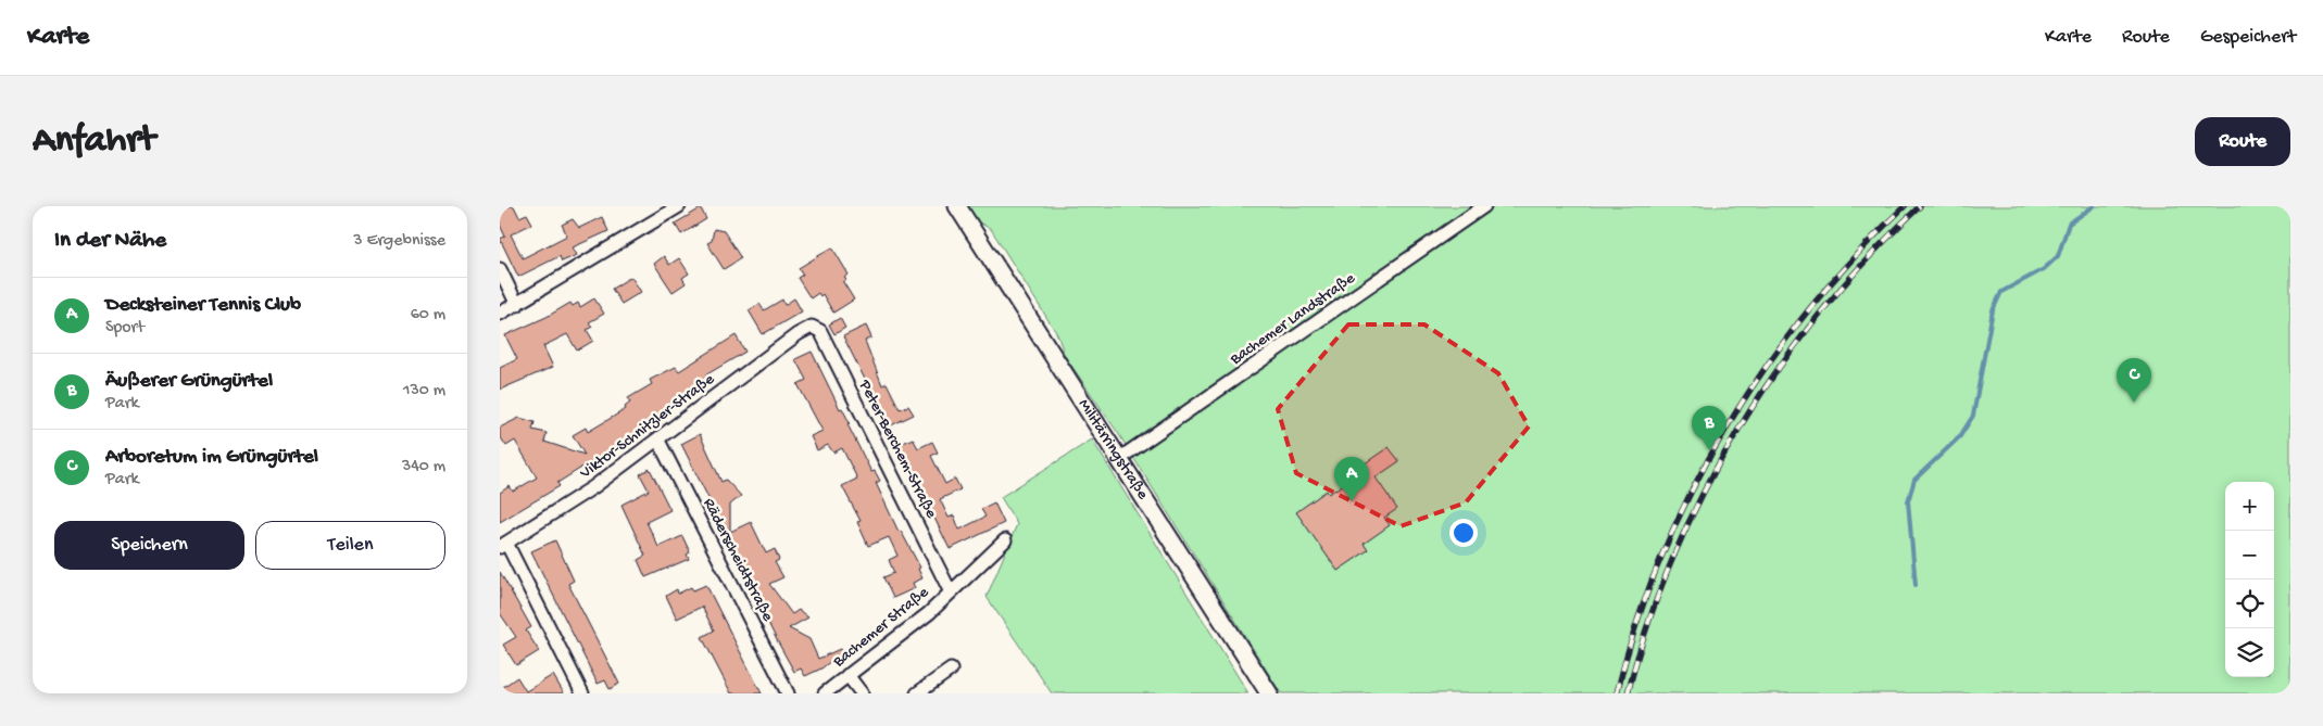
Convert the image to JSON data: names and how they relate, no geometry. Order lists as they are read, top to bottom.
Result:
{
  "streets": {
    "main road": ["Militärringstraße"],
    "street": [
      "Bachemer Landstraße",
      "Viktor-Schnitzler-Straße",
      "Peter-Berchem-Straße",
      "Räderscheidtstraße",
      "Bachemer Straße"
    ]
  },
  "crossings": [
    ["Bachemer Landstraße", "Militärringstraße"],
    ["Viktor-Schnitzler-Straße", "Peter-Berchem-Straße"],
    ["Viktor-Schnitzler-Straße", "Räderscheidtstraße"],
    ["Peter-Berchem-Straße", "Bachemer Straße"]
  ],
  "page": {
    "header": "Karte",
    "nav": ["Karte", "Route", "Gespeichert"],
    "buttons": [
      "Route",
      ["Speichern", "Teilen"]
    ],
    "title": "Anfahrt",
    "heading": ["In der Nähe", "3 Ergebnisse"],
    "list": [
      {
        "mark": "A",
        "name": "Decksteiner Tennis Club",
        "note": "Sport",
        "value": "60 m"
      },
      {
        "mark": "B",
        "name": "Äußerer Grüngürtel",
        "note": "Park",
        "value": "130 m"
      },
      {
        "mark": "C",
        "name": "Arboretum im Grüngürtel",
        "note": "Park",
        "value": "340 m"
      }
    ],
    "pins": ["C", "B", "A"],
    "map_buttons": ["+", "−"]
  }
}
